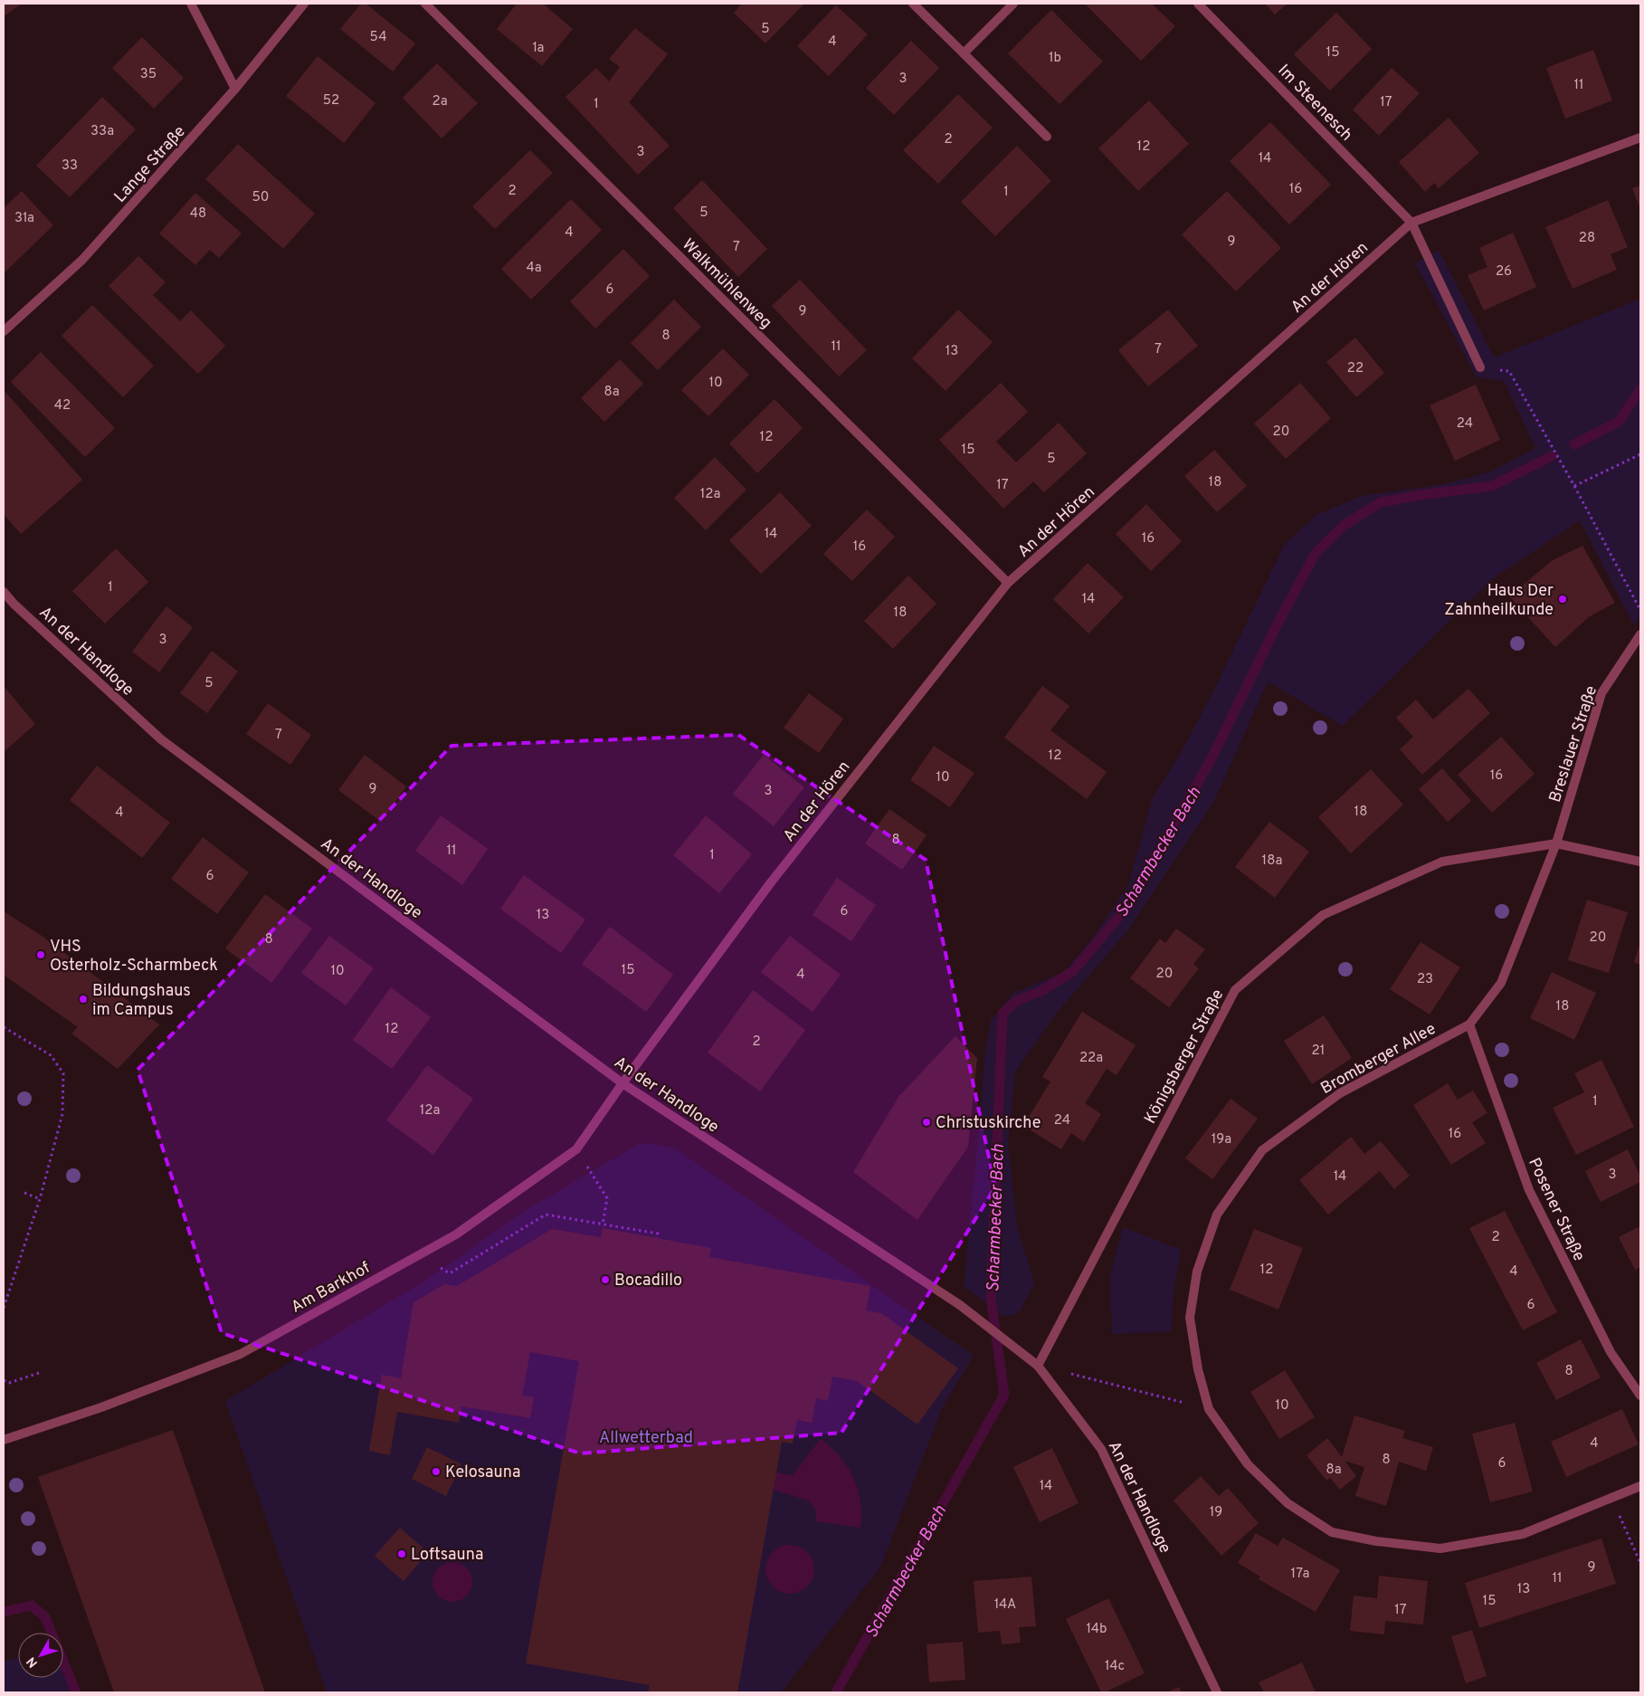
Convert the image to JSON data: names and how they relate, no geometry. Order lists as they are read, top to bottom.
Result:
{
  "streets": {
    "street": [
      "Im Steenesch",
      "Lange Straße",
      "An der Hören",
      "Walkmühlenweg",
      "An der Handloge",
      "Breslauer Straße",
      "Königsberger Straße",
      "Bromberger Allee",
      "Posener Straße",
      "Am Barkhof"
    ]
  },
  "crossings": [
    ["Im Steenesch", "An der Hören"],
    ["An der Hören", "Walkmühlenweg"],
    ["An der Hören", "An der Handloge"],
    ["An der Hören", "Am Barkhof"],
    ["An der Handloge", "Königsberger Straße"],
    ["An der Handloge", "Am Barkhof"],
    ["Breslauer Straße", "Königsberger Straße"],
    ["Breslauer Straße", "Bromberger Allee"],
    ["Königsberger Straße", "Bromberger Allee"],
    ["Bromberger Allee", "Posener Straße"]
  ],
  "water": ["Scharmbecker Bach"],
  "parks": ["Allwetterbad"],
  "places": [
    "Haus Der Zahnheilkunde",
    "VHS Osterholz-Scharmbeck",
    "Bildungshaus im Campus",
    "Christuskirche",
    "Bocadillo",
    "Kelosauna",
    "Loftsauna"
  ],
  "house_numbers": [
    "5",
    "54",
    "4",
    "1a",
    "15",
    "1b",
    "35",
    "3",
    "11",
    "52",
    "2a",
    "17",
    "1",
    "33a",
    "2",
    "12",
    "3",
    "14",
    "33",
    "16",
    "2",
    "1",
    "50",
    "5",
    "48",
    "31a",
    "4",
    "28",
    "9",
    "7",
    "4a",
    "26",
    "6",
    "9",
    "8",
    "11",
    "7",
    "13",
    "22",
    "10",
    "8a",
    "42",
    "24",
    "20",
    "12",
    "15",
    "5",
    "18",
    "17",
    "12a",
    "14",
    "16",
    "16",
    "1",
    "14",
    "18",
    "3",
    "5",
    "7",
    "12",
    "16",
    "10",
    "9",
    "3",
    "18",
    "4",
    "8",
    "11",
    "1",
    "18a",
    "6",
    "6",
    "13",
    "20",
    "8",
    "15",
    "10",
    "20",
    "4",
    "23",
    "18",
    "12",
    "2",
    "21",
    "22a",
    "1",
    "12a",
    "24",
    "16",
    "19a",
    "3",
    "14",
    "2",
    "12",
    "4",
    "6",
    "8",
    "10",
    "4",
    "8",
    "6",
    "8a",
    "14",
    "19",
    "9",
    "17a",
    "11",
    "13",
    "15",
    "14A",
    "17",
    "14b",
    "14c"
  ],
  "north": "bottom left"
}
